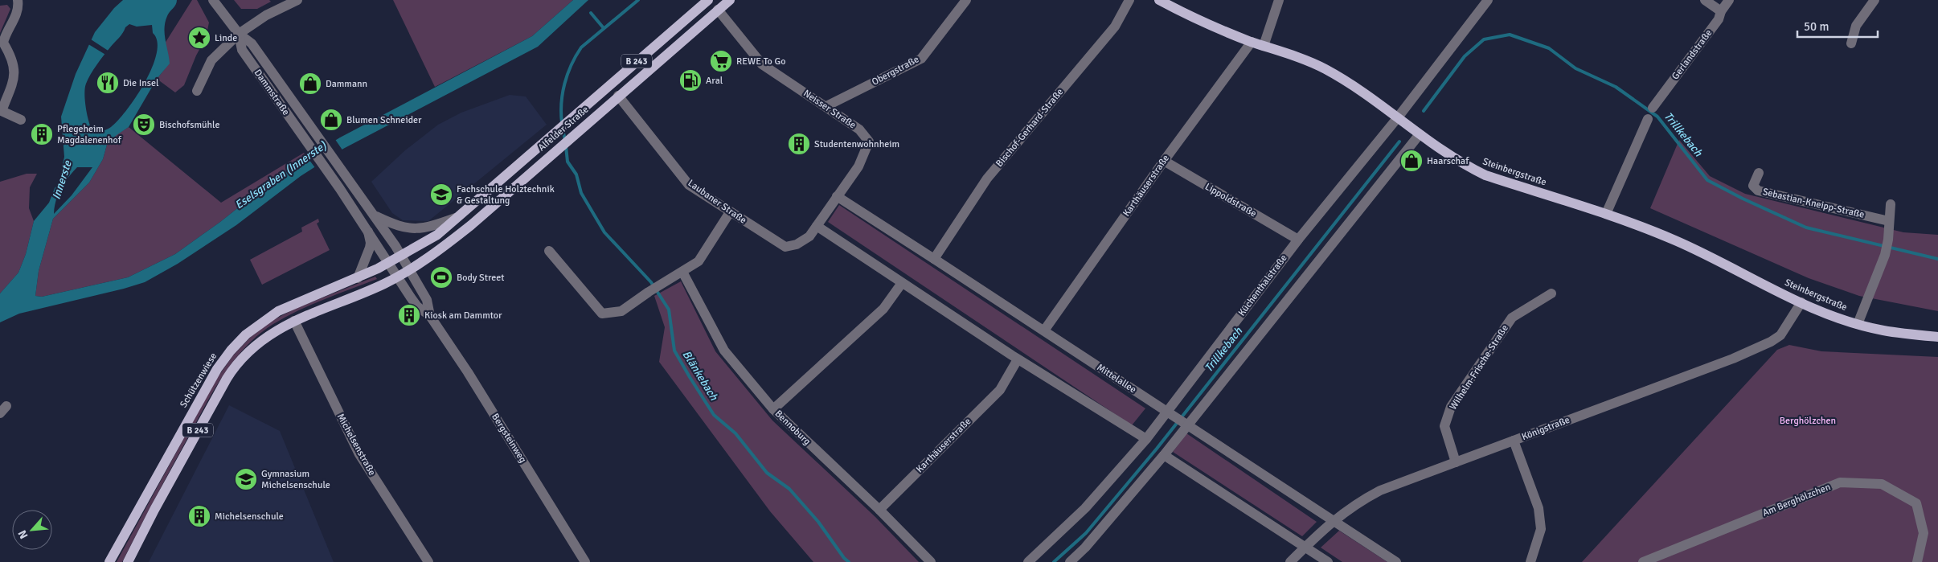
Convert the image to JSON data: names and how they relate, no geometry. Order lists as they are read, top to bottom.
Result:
{
  "streets": {
    "main road": [
      "B 243",
      "Alfelder Straße",
      "Steinbergstraße",
      "Schützenwiese"
    ],
    "street": [
      "Gerlandstraße",
      "Obergstraße",
      "Dammstraße",
      "Neisser Straße",
      "Bischof-Gerhard-Straße",
      "Karthäuserstraße",
      "Lippoldstraße",
      "Laubaner Straße",
      "Sebastian-Kneipp-Straße",
      "Küchenthalstraße",
      "Wilhelm-Frische-Straße",
      "Mittelallee",
      "Bennoburg",
      "Königstraße",
      "Bergsteinweg",
      "Michelsenstraße",
      "Am Berghölzchen"
    ]
  },
  "crossings": [
    ["B 243", "Alfelder Straße"],
    ["B 243", "Bergsteinweg"],
    ["B 243", "Michelsenstraße"],
    ["Obergstraße", "Neisser Straße"],
    ["Neisser Straße", "Alfelder Straße"],
    ["Neisser Straße", "Laubaner Straße"],
    ["Neisser Straße", "Mittelallee"],
    ["Bischof-Gerhard-Straße", "Mittelallee"],
    ["Alfelder Straße", "Laubaner Straße"],
    ["Alfelder Straße", "Schützenwiese"],
    ["Alfelder Straße", "Bergsteinweg"],
    ["Steinbergstraße", "Karthäuserstraße"],
    ["Steinbergstraße", "Küchenthalstraße"],
    ["Steinbergstraße", "Königstraße"],
    ["Karthäuserstraße", "Lippoldstraße"],
    ["Karthäuserstraße", "Mittelallee"],
    ["Karthäuserstraße", "Bennoburg"],
    ["Lippoldstraße", "Küchenthalstraße"],
    ["Küchenthalstraße", "Mittelallee"],
    ["Wilhelm-Frische-Straße", "Königstraße"],
    ["Mittelallee", "Königstraße"]
  ],
  "water": [
    "Trillkebach",
    "Eselsgraben (Innerste)",
    "Innerste",
    "Blänkebach"
  ],
  "parks": ["Berghölzchen"],
  "places": {
    "place": ["Linde"],
    "supermarket": ["REWE To Go"],
    "fuel station": ["Aral"],
    "restaurant": ["Die Insel"],
    "shop": ["Dammann", "Blumen Schneider", "Haarschaf"],
    "theatre": ["Bischofsmühle"],
    "building": [
      "Pflegeheim Magdalenenhof",
      "Studentenwohnheim",
      "Kiosk am Dammtor",
      "Michelsenschule"
    ],
    "school or university": ["Fachschule Holztechnik & Gestaltung", "Gymnasium Michelsenschule"],
    "sports": ["Body Street"]
  },
  "scale_bar": "50 m",
  "north": "bottom left"
}
